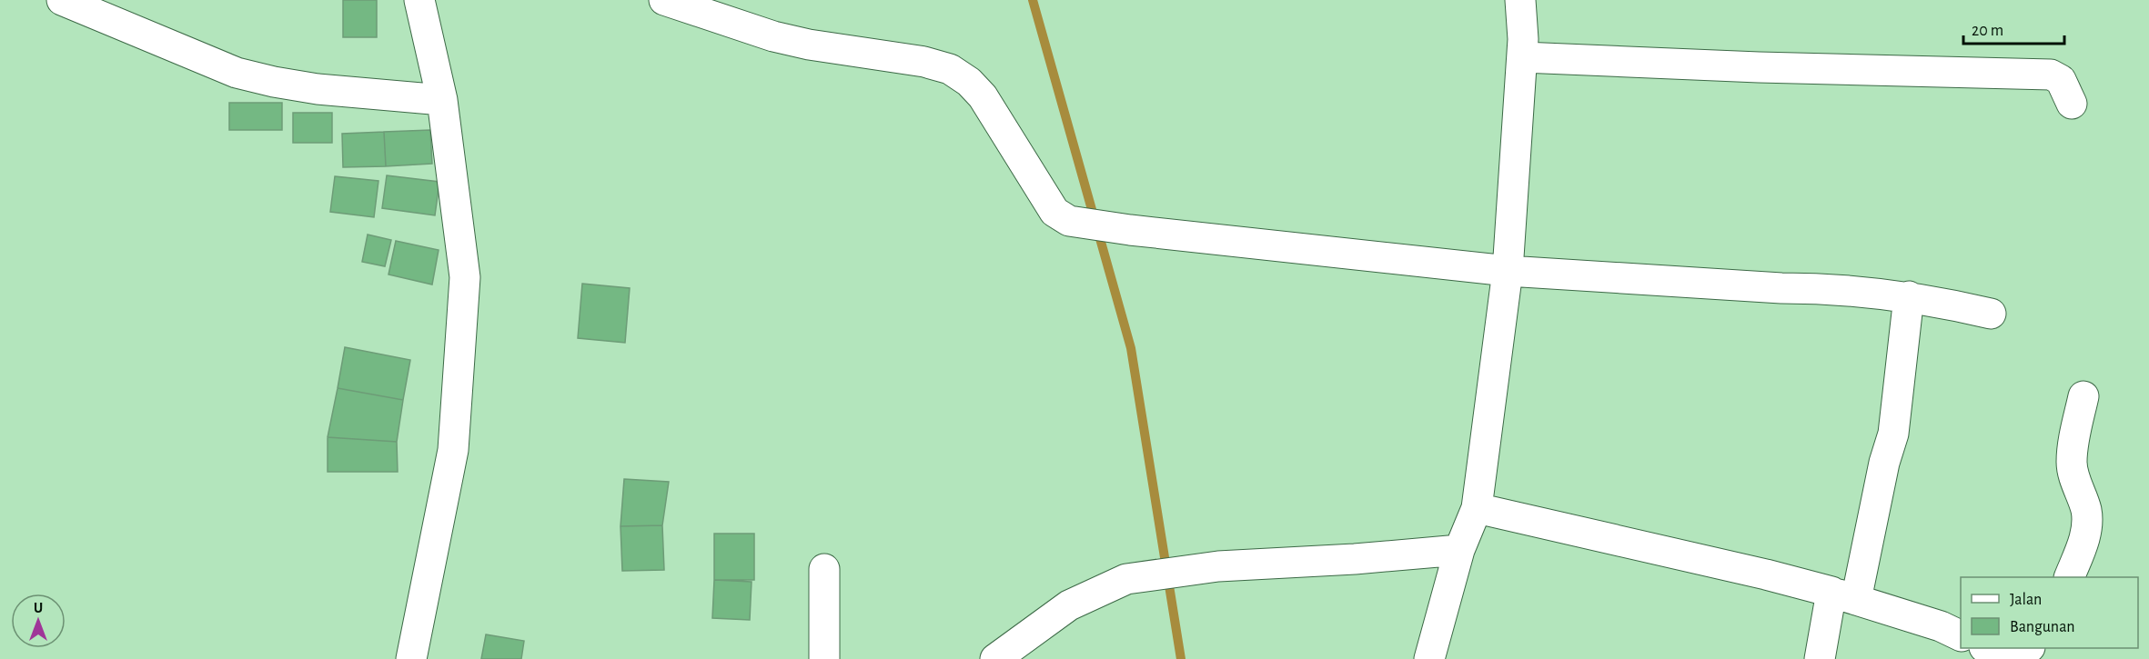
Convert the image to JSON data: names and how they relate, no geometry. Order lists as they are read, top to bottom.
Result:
{
  "legend": ["Jalan", "Bangunan"],
  "scale_bar": "20 m",
  "north": "top"
}
